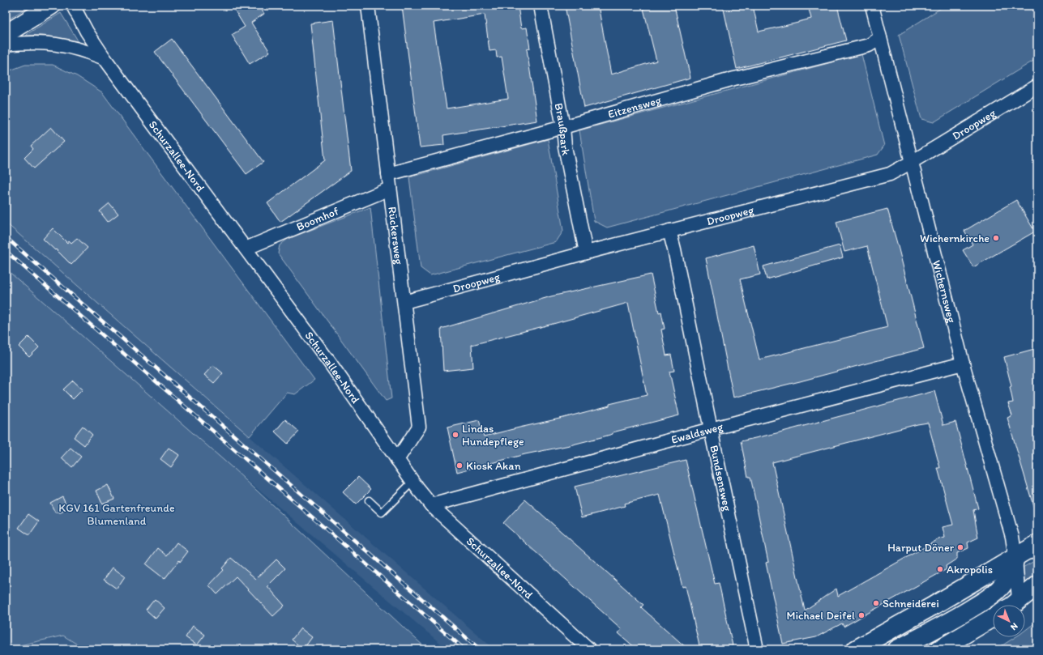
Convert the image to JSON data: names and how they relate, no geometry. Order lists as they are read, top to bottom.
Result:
{
  "streets": {
    "street": [
      "Eitzensweg",
      "Droopweg",
      "Braußpark",
      "Schurzallee-Nord",
      "Boomhof",
      "Rückersweg",
      "Wichernsweg",
      "Ewaldsweg",
      "Bundsensweg"
    ]
  },
  "crossings": [
    ["Eitzensweg", "Braußpark"],
    ["Eitzensweg", "Rückersweg"],
    ["Eitzensweg", "Wichernsweg"],
    ["Droopweg", "Braußpark"],
    ["Droopweg", "Rückersweg"],
    ["Droopweg", "Wichernsweg"],
    ["Droopweg", "Bundsensweg"],
    ["Schurzallee-Nord", "Boomhof"],
    ["Schurzallee-Nord", "Rückersweg"],
    ["Schurzallee-Nord", "Ewaldsweg"],
    ["Boomhof", "Rückersweg"],
    ["Wichernsweg", "Ewaldsweg"],
    ["Ewaldsweg", "Bundsensweg"]
  ],
  "parks": ["KGV 161 Gartenfreunde Blumenland"],
  "places": [
    "Wichernkirche",
    "Lindas Hundepflege",
    "Kiosk Akan",
    "Harput Döner",
    "Akropolis",
    "Schneiderei",
    "Michael Deifel"
  ],
  "north": "bottom right"
}
